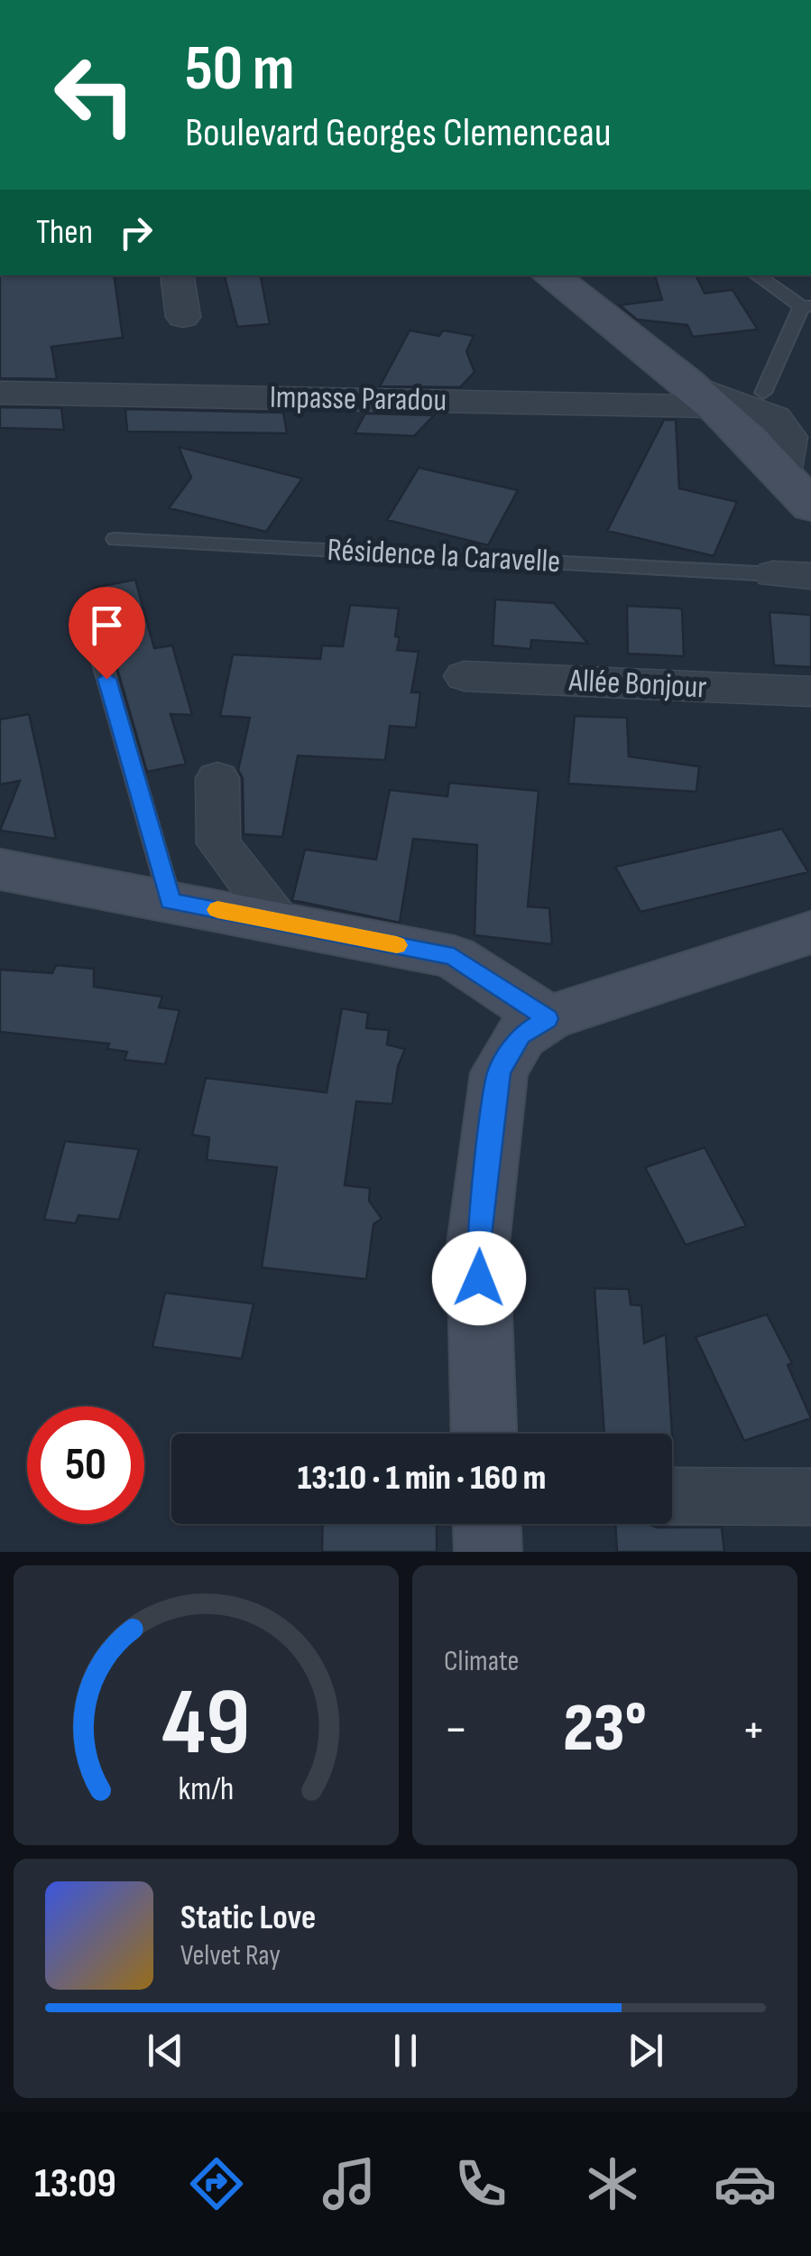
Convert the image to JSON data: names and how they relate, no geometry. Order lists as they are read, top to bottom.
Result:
{
  "streets": {
    "street": ["Impasse Paradou", "Allée Bonjour"],
    "lane": ["Résidence la Caravelle"]
  },
  "page": {
    "turn": ["50 m", "Boulevard Georges Clemenceau"],
    "then": "Then",
    "limit": "50",
    "trip": "13:10 · 1 min · 160 m",
    "tile": "Climate",
    "heat": ["−", "23°", "+"],
    "song": ["Static Love", "Velvet Ray"],
    "tabs": "13:09",
    "gauge": ["49", "km/h"]
  }
}
